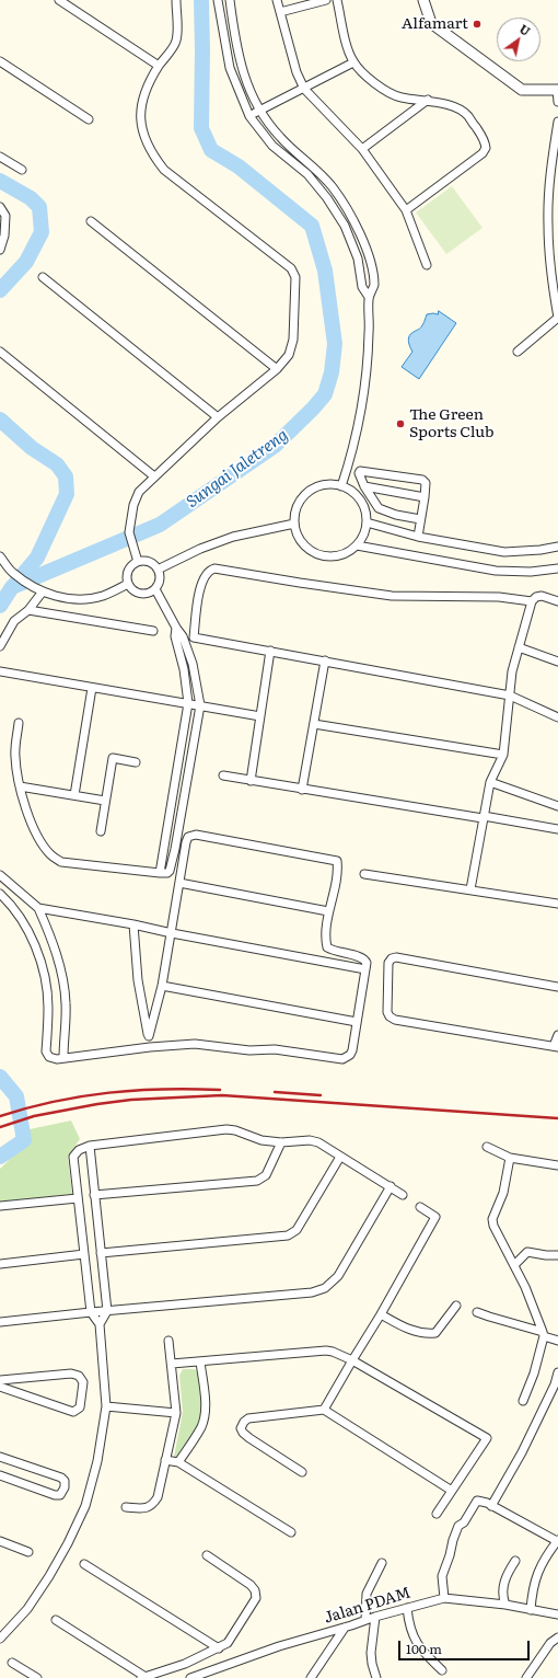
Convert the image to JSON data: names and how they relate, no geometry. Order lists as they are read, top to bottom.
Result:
{
  "streets": {
    "street": ["Jalan PDAM"]
  },
  "water": ["Sungai Jaletreng"],
  "places": ["Alfamart", "The Green Sports Club"],
  "scale_bar": "100 m",
  "north": "top right"
}
